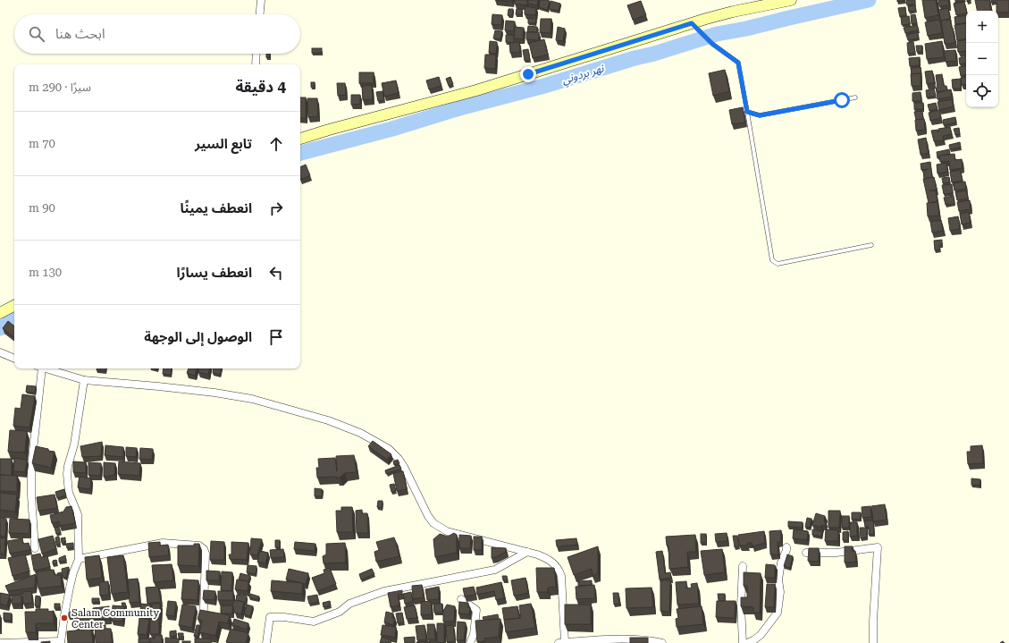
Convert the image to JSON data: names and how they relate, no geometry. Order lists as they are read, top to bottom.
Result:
{
  "water": ["نهر بردوني"],
  "places": ["Salam Community Center"],
  "page": {
    "map_buttons": ["+", "−"],
    "search": "ابحث هنا",
    "heading": ["4 دقيقة", "سيرًا · 290 m"],
    "list": [
      ["تابع السير", "70 m"],
      ["انعطف يمينًا", "90 m"],
      ["انعطف يسارًا", "130 m"],
      "الوصول إلى الوجهة"
    ]
  }
}
